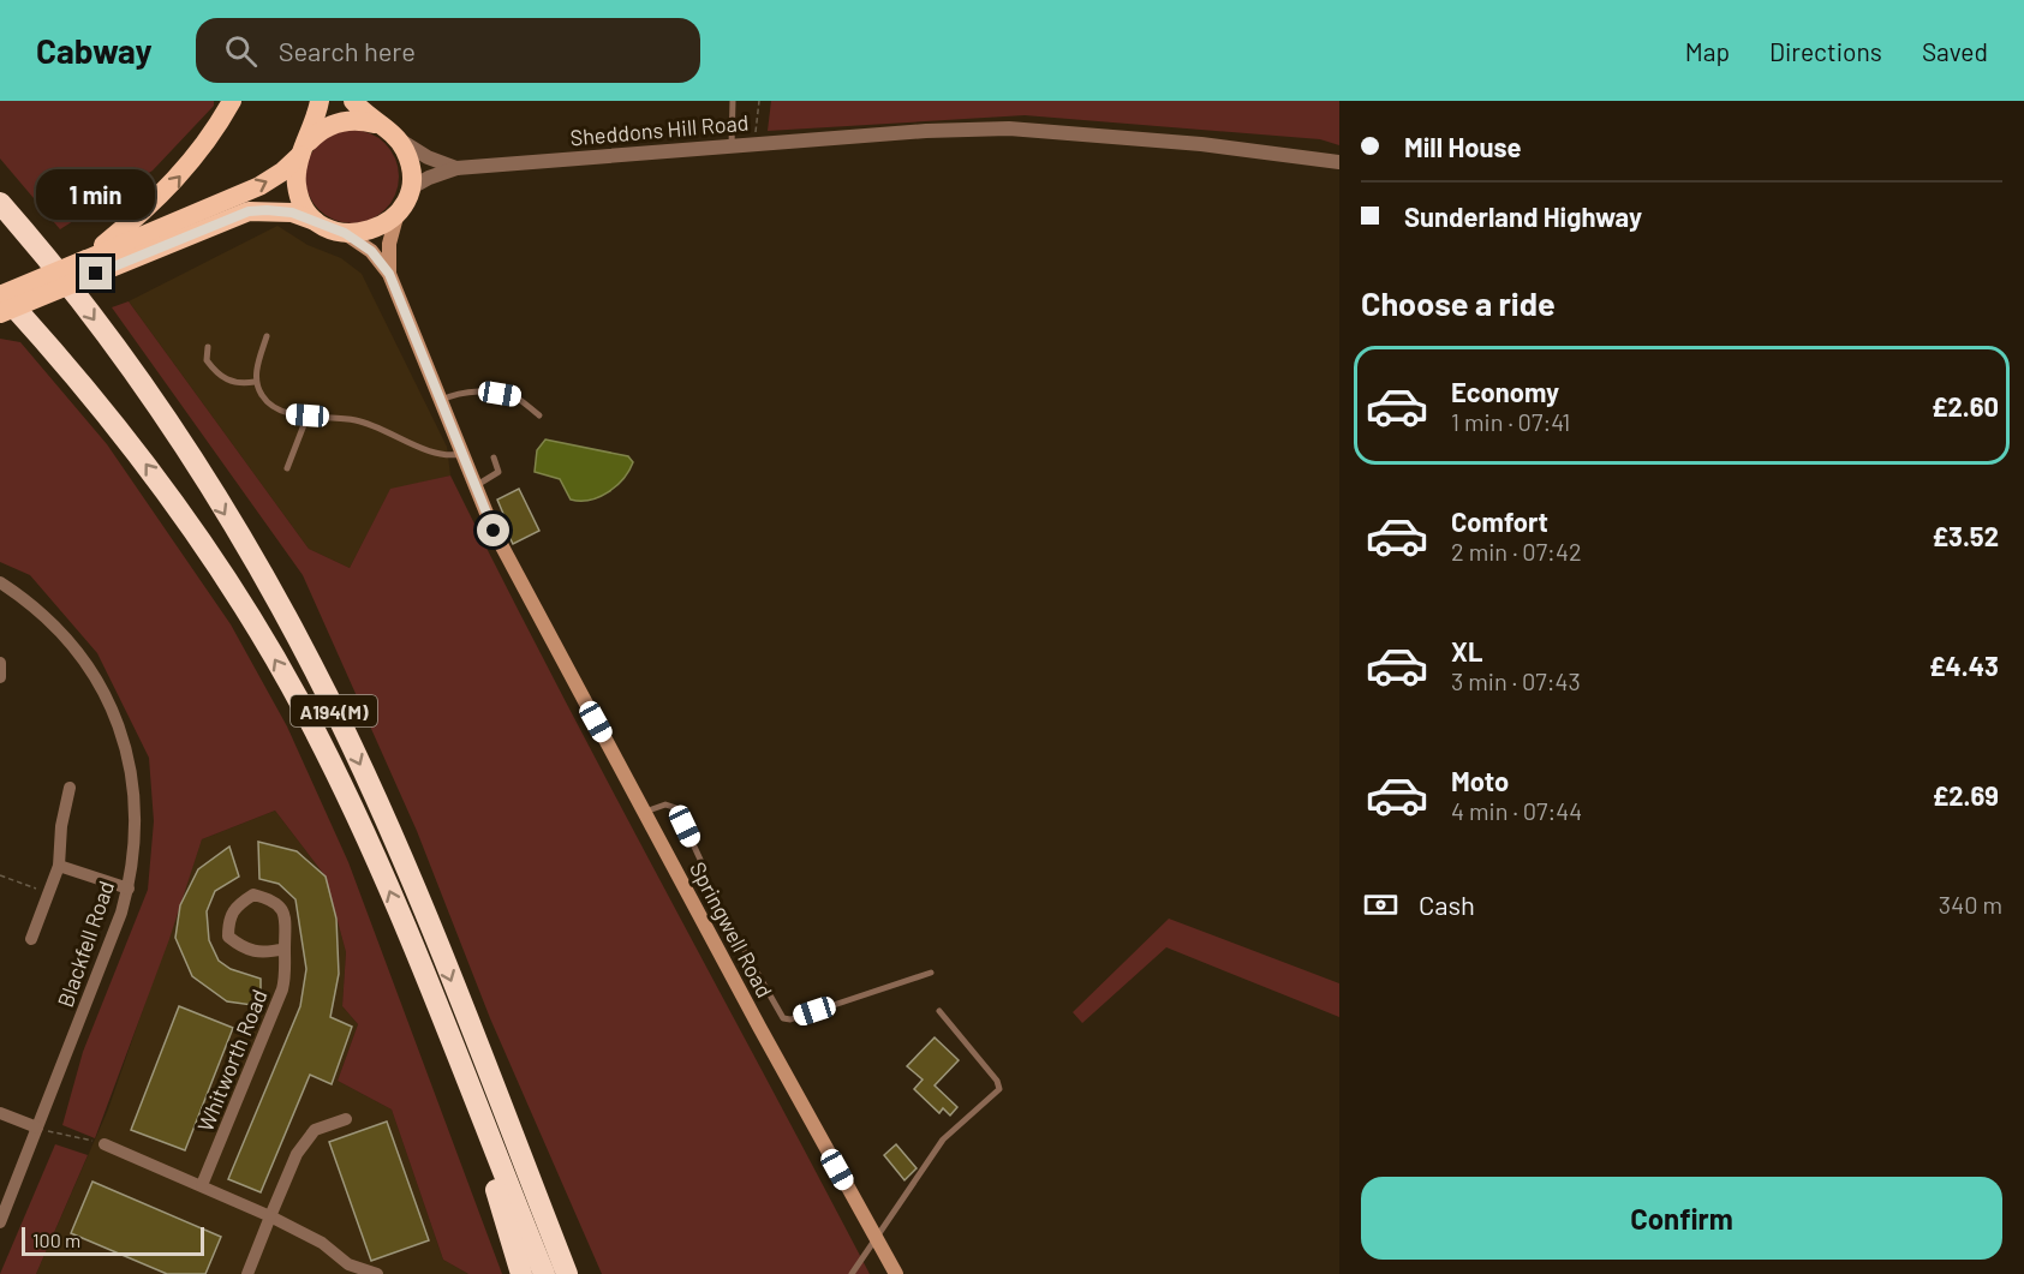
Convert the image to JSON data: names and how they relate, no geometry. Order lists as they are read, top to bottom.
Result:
{
  "streets": {
    "highway": ["A194(M)"],
    "main road": ["Springwell Road"],
    "street": ["Sheddons Hill Road", "Blackfell Road", "Whitworth Road"]
  },
  "scale_bar": "100 m",
  "page": {
    "header": "Cabway",
    "search": "Search here",
    "nav": ["Map", "Directions", "Saved"],
    "banner": ["Mill House", "Sunderland Highway"],
    "bubble": "1 min",
    "heading": "Choose a ride",
    "list": [
      {
        "name": "Economy",
        "note": "1 min · 07:41",
        "value": "£2.60"
      },
      {
        "name": "Comfort",
        "note": "2 min · 07:42",
        "value": "£3.52"
      },
      {
        "name": "XL",
        "note": "3 min · 07:43",
        "value": "£4.43"
      },
      {
        "name": "Moto",
        "note": "4 min · 07:44",
        "value": "£2.69"
      }
    ],
    "pay": ["Cash", "340 m"],
    "buttons": "Confirm",
    "scale": "100 m"
  }
}
